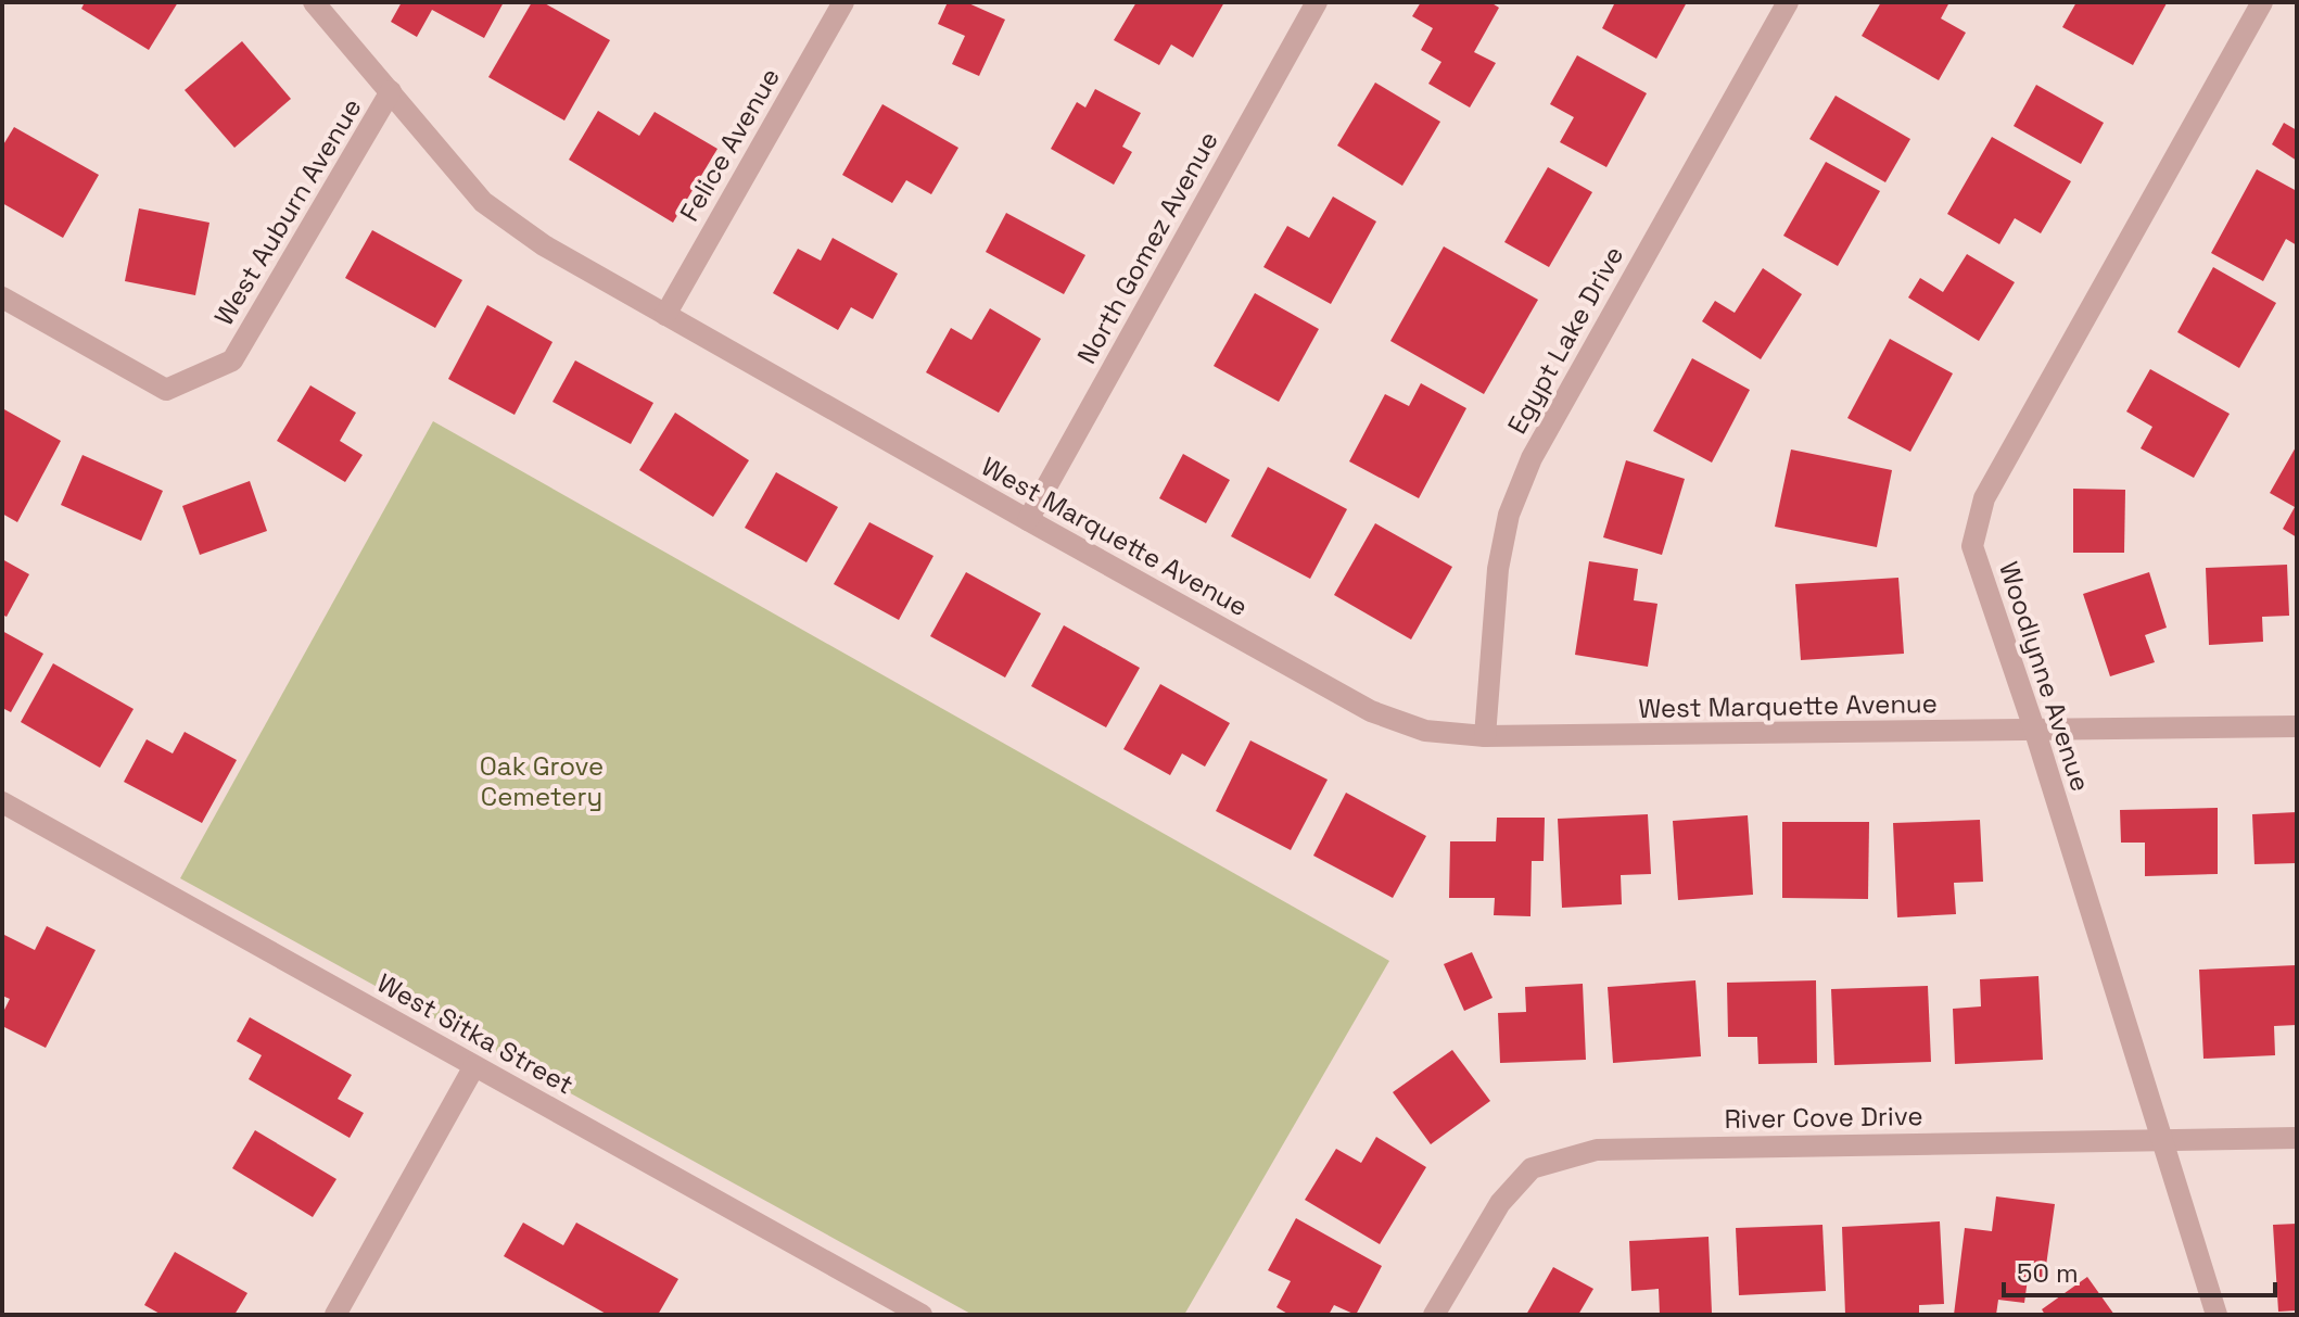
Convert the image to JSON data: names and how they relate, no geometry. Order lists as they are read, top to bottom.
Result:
{
  "streets": {
    "street": [
      "Felice Avenue",
      "West Auburn Avenue",
      "North Gomez Avenue",
      "Egypt Lake Drive",
      "West Marquette Avenue",
      "Woodlynne Avenue",
      "West Sitka Street",
      "River Cove Drive"
    ]
  },
  "crossings": [
    ["Felice Avenue", "West Marquette Avenue"],
    ["West Auburn Avenue", "West Marquette Avenue"],
    ["North Gomez Avenue", "West Marquette Avenue"],
    ["Egypt Lake Drive", "West Marquette Avenue"],
    ["West Marquette Avenue", "Woodlynne Avenue"],
    ["Woodlynne Avenue", "River Cove Drive"]
  ],
  "parks": ["Oak Grove Cemetery"],
  "scale_bar": "50 m"
}
